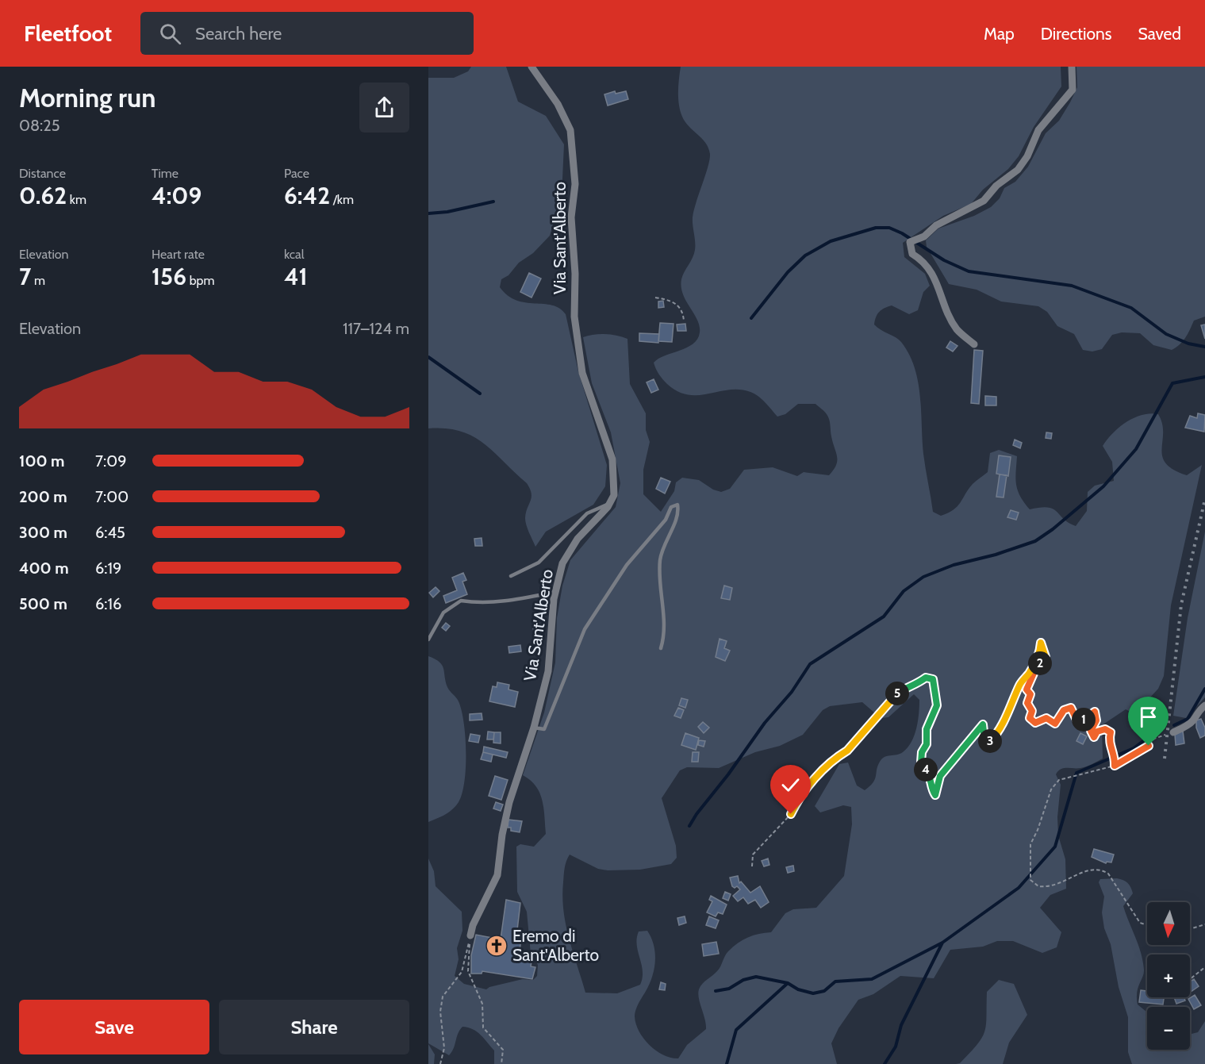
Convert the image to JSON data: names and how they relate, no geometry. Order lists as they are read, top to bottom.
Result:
{
  "streets": {
    "street": ["Via Sant'Alberto"]
  },
  "places": {
    "church": ["Eremo di Sant'Alberto"]
  },
  "north": "bottom",
  "page": {
    "header": "Fleetfoot",
    "search": "Search here",
    "nav": ["Map", "Directions", "Saved"],
    "heading": ["Morning run", "08:25"],
    "stats": [
      ["Distance", "0.62 km"],
      ["Time", "4:09"],
      ["Pace", "6:42 /km"],
      ["Elevation", "7 m"],
      ["Heart rate", "156 bpm"],
      ["kcal", "41"]
    ],
    "chart": ["Elevation", "117–124 m"],
    "list": [
      {
        "name": "100 m",
        "note": "7:09"
      },
      {
        "name": "200 m",
        "note": "7:00"
      },
      {
        "name": "300 m",
        "note": "6:45"
      },
      {
        "name": "400 m",
        "note": "6:19"
      },
      {
        "name": "500 m",
        "note": "6:16"
      }
    ],
    "pins": [
      "2",
      "5",
      "1",
      "3",
      "4"
    ],
    "map_buttons": ["+", "−"],
    "buttons": ["Save", "Share"]
  }
}
